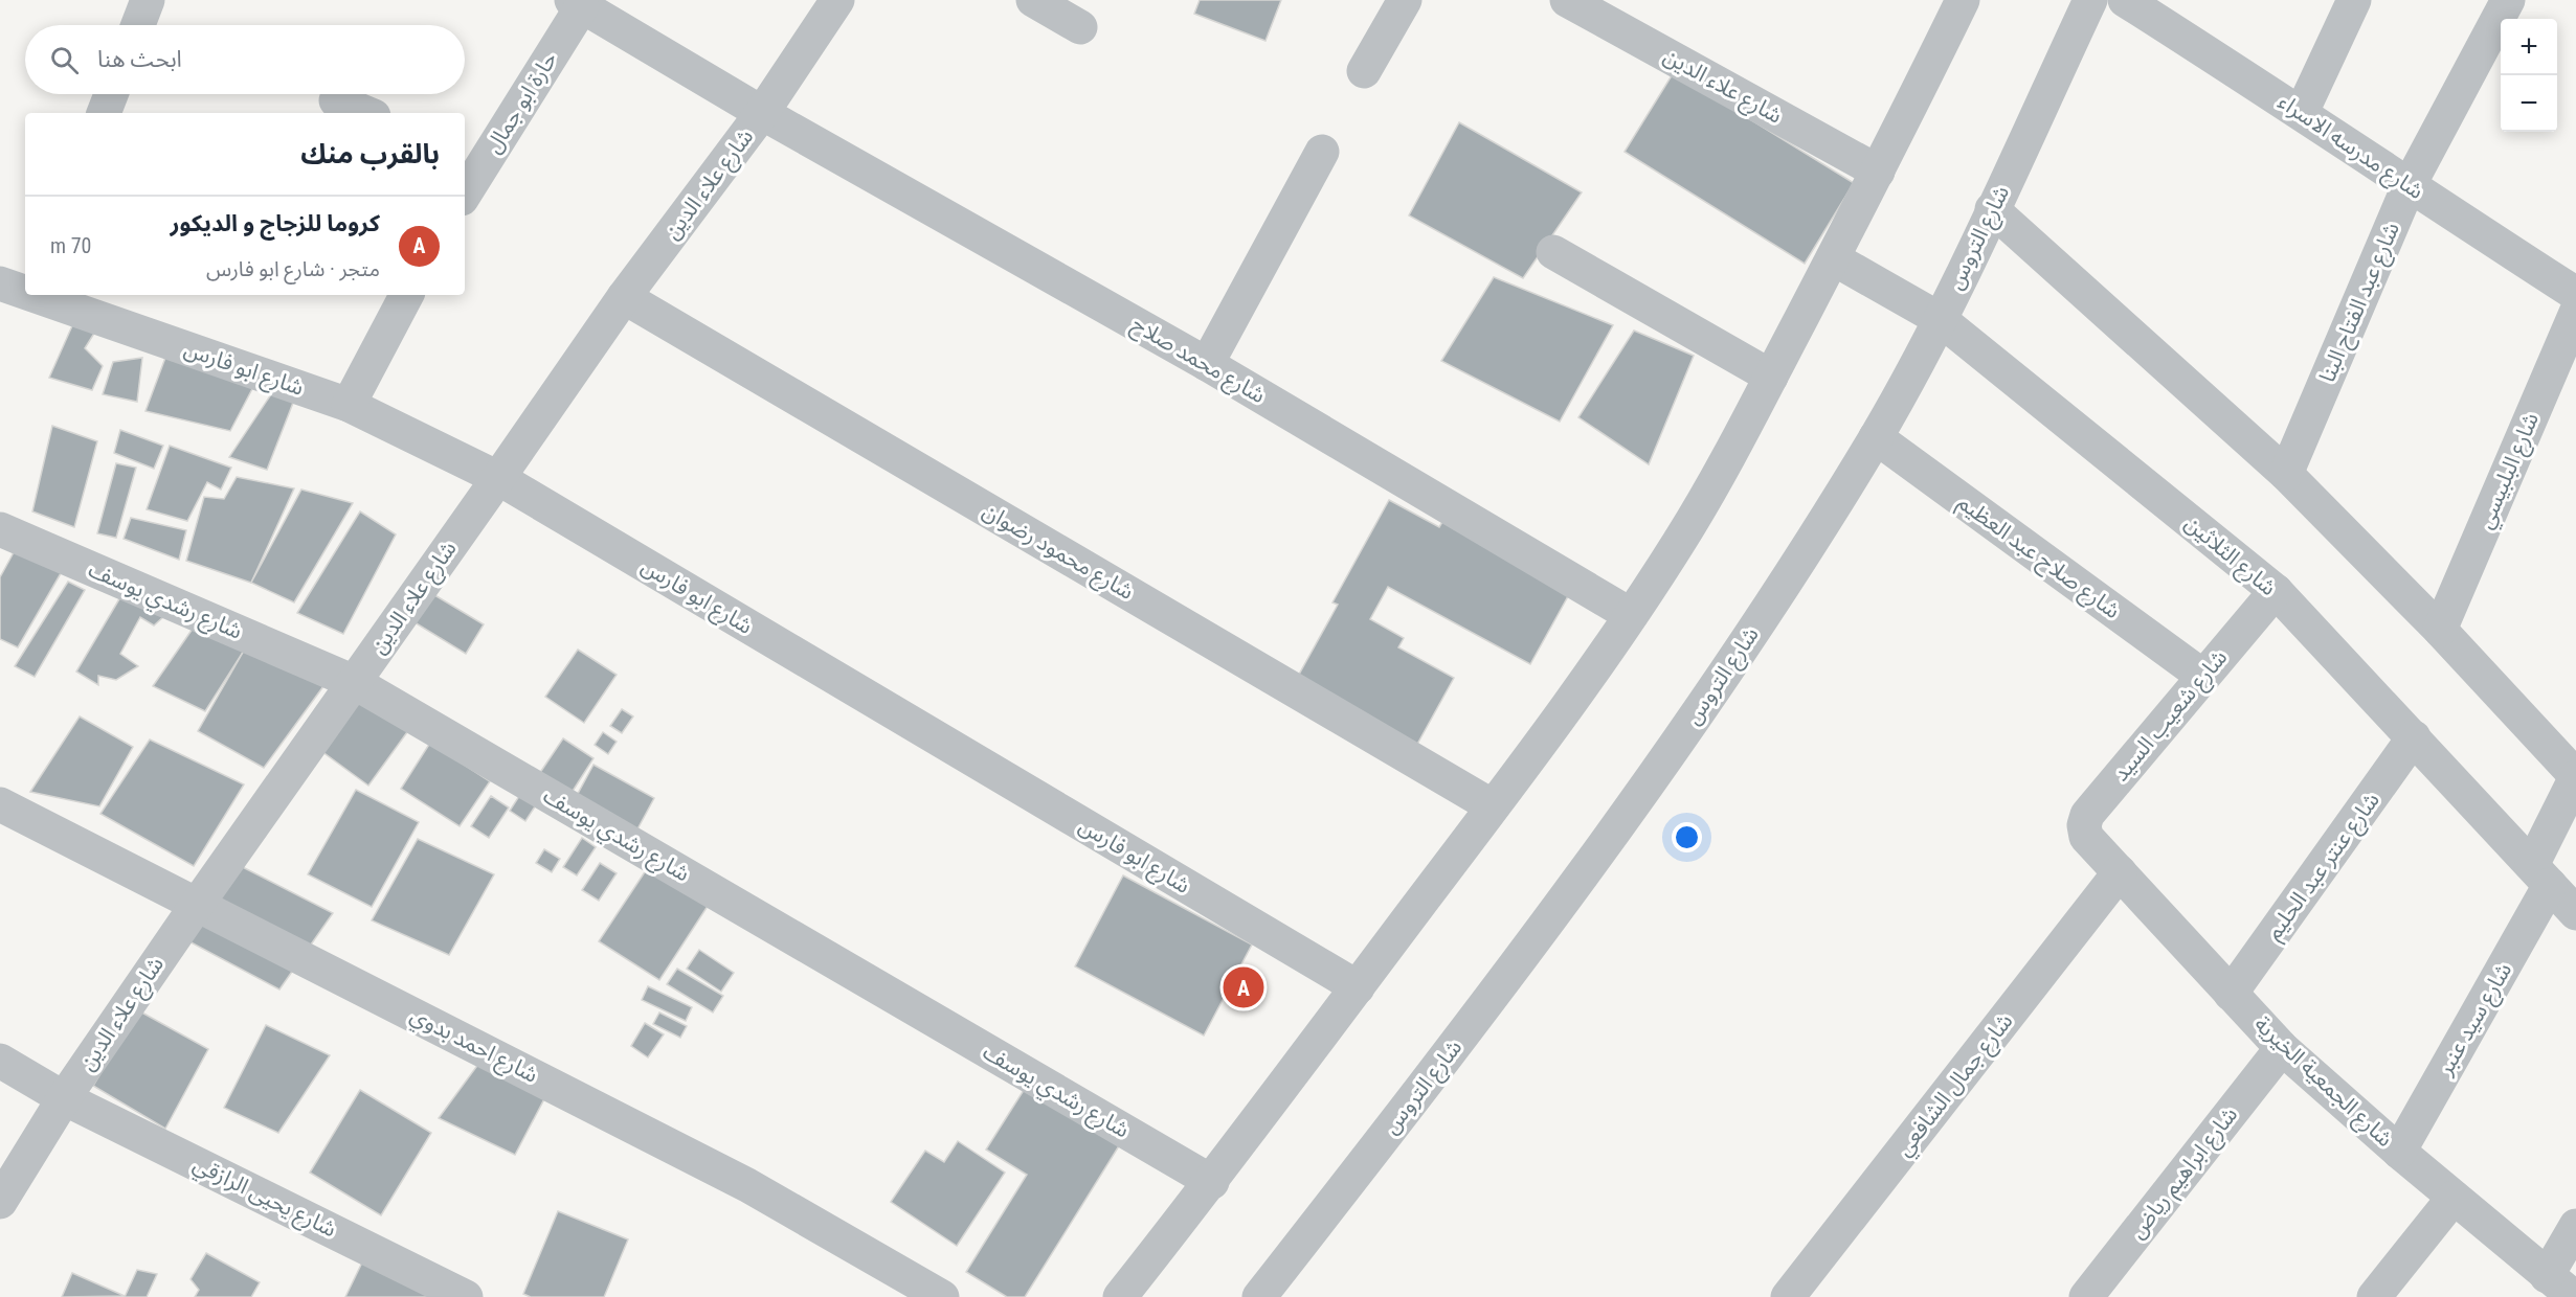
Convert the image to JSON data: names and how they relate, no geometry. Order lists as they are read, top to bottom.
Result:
{
  "streets": {
    "street": [
      "شارع علاء الدين",
      "حارة ابو جمال",
      "شارع مدرسه الاسراء",
      "شارع التروس",
      "شارع عبد الفتاح البنا",
      "شارع محمد صلاح",
      "شارع ابو فارس",
      "شارع البلبيسي",
      "شارع محمود رضوان",
      "شارع الثلاثين",
      "شارع صلاح عبد العظيم",
      "شارع رشدي يوسف",
      "شارع شعيب السيد",
      "شارع عنتر عبد الحليم",
      "شارع سيد عنبر",
      "شارع احمد بدوي",
      "شارع الجمعية الخيرية",
      "شارع جمال الشافعي",
      "شارع ابراهيم رياض",
      "شارع يحيى الرازقي"
    ]
  },
  "crossings": [
    ["شارع علاء الدين", "شارع محمد صلاح"],
    ["شارع علاء الدين", "شارع ابو فارس"],
    ["شارع علاء الدين", "شارع محمود رضوان"],
    ["شارع علاء الدين", "شارع رشدي يوسف"],
    ["شارع علاء الدين", "شارع احمد بدوي"],
    ["شارع علاء الدين", "شارع يحيى الرازقي"],
    ["حارة ابو جمال", "شارع محمد صلاح"],
    ["شارع مدرسه الاسراء", "شارع عبد الفتاح البنا"],
    ["شارع التروس", "شارع الثلاثين"],
    ["شارع التروس", "شارع صلاح عبد العظيم"],
    ["شارع الثلاثين", "شارع شعيب السيد"],
    ["شارع الثلاثين", "شارع عنتر عبد الحليم"],
    ["شارع الثلاثين", "شارع سيد عنبر"],
    ["شارع صلاح عبد العظيم", "شارع شعيب السيد"],
    ["شارع شعيب السيد", "شارع الجمعية الخيرية"],
    ["شارع عنتر عبد الحليم", "شارع الجمعية الخيرية"],
    ["شارع سيد عنبر", "شارع الجمعية الخيرية"],
    ["شارع الجمعية الخيرية", "شارع جمال الشافعي"],
    ["شارع الجمعية الخيرية", "شارع ابراهيم رياض"]
  ],
  "page": {
    "map_buttons": ["+", "−"],
    "search": "ابحث هنا",
    "heading": "بالقرب منك",
    "list": [
      {
        "mark": "A",
        "name": "كروما للزجاج و الديكور",
        "note": "متجر · شارع ابو فارس",
        "value": "70 m"
      }
    ],
    "pins": "A"
  }
}
